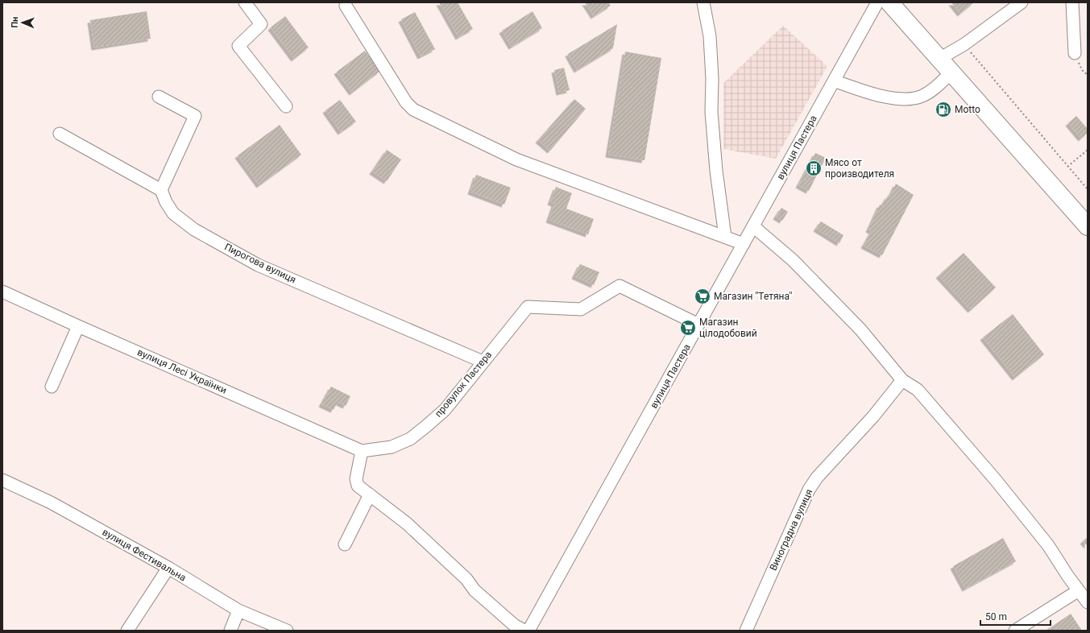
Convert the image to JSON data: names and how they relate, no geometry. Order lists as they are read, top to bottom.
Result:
{
  "streets": {
    "street": [
      "вулиця Пастера",
      "Пирогова вулиця",
      "вулиця Лесі Українки",
      "провулок Пастера",
      "Виноградна вулиця",
      "вулиця Фестивальна"
    ]
  },
  "crossings": [
    ["вулиця Пастера", "провулок Пастера"],
    ["Пирогова вулиця", "провулок Пастера"],
    ["вулиця Лесі Українки", "провулок Пастера"]
  ],
  "places": {
    "fuel station": ["Motto"],
    "building": ["Мясо от производителя"],
    "supermarket": ["Магазин \"Тетяна\"", "Магазин цілодобовий"]
  },
  "scale_bar": "50 m",
  "north": "left"
}
